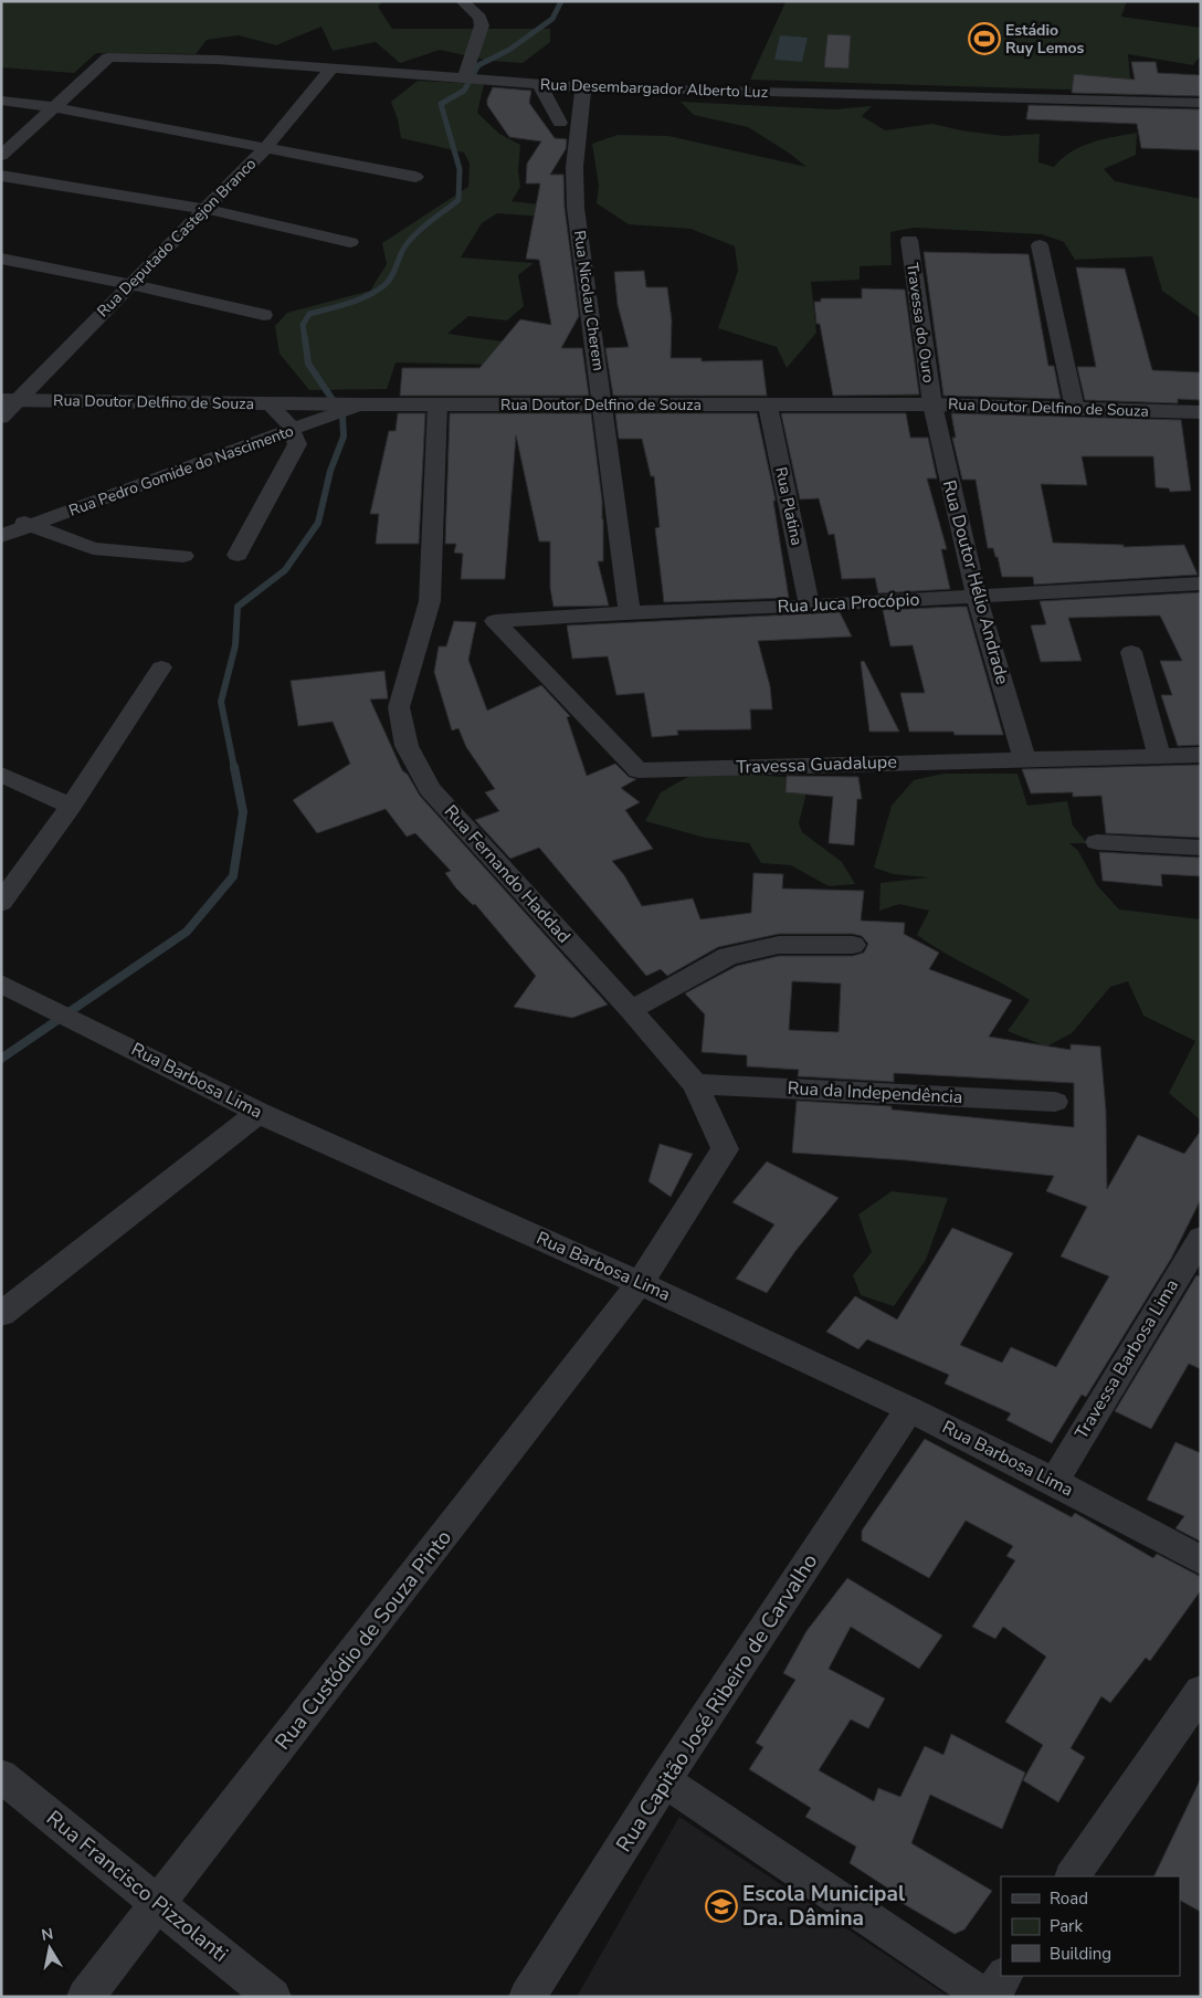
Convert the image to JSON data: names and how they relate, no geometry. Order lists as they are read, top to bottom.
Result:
{
  "streets": {
    "street": [
      "Rua Desembargador Alberto Luz",
      "Rua Deputado Castejon Branco",
      "Rua Nicolau Cherem",
      "Travessa do Ouro",
      "Rua Doutor Delfino de Souza",
      "Rua Pedro Gomide do Nascimento",
      "Rua Platina",
      "Rua Doutor Hélio Andrade",
      "Rua Juca Procópio",
      "Travessa Guadalupe",
      "Rua Fernando Haddad",
      "Rua Barbosa Lima",
      "Rua da Independência",
      "Travessa Barbosa Lima",
      "Rua Custódio de Souza Pinto",
      "Rua Capitão José Ribeiro de Carvalho",
      "Rua Francisco Pizzolanti"
    ]
  },
  "crossings": [
    ["Rua Desembargador Alberto Luz", "Rua Deputado Castejon Branco"],
    ["Rua Desembargador Alberto Luz", "Rua Nicolau Cherem"],
    ["Rua Deputado Castejon Branco", "Rua Doutor Delfino de Souza"],
    ["Rua Nicolau Cherem", "Rua Doutor Delfino de Souza"],
    ["Rua Nicolau Cherem", "Rua Juca Procópio"],
    ["Travessa do Ouro", "Rua Doutor Delfino de Souza"],
    ["Travessa do Ouro", "Rua Doutor Hélio Andrade"],
    ["Rua Doutor Delfino de Souza", "Rua Pedro Gomide do Nascimento"],
    ["Rua Doutor Delfino de Souza", "Rua Platina"],
    ["Rua Doutor Delfino de Souza", "Rua Doutor Hélio Andrade"],
    ["Rua Doutor Delfino de Souza", "Rua Fernando Haddad"],
    ["Rua Platina", "Rua Juca Procópio"],
    ["Rua Doutor Hélio Andrade", "Rua Juca Procópio"],
    ["Rua Doutor Hélio Andrade", "Travessa Guadalupe"],
    ["Rua Juca Procópio", "Travessa Guadalupe"],
    ["Rua Fernando Haddad", "Rua Barbosa Lima"],
    ["Rua Fernando Haddad", "Rua da Independência"],
    ["Rua Fernando Haddad", "Rua Custódio de Souza Pinto"],
    ["Rua Barbosa Lima", "Travessa Barbosa Lima"],
    ["Rua Barbosa Lima", "Rua Custódio de Souza Pinto"],
    ["Rua Barbosa Lima", "Rua Capitão José Ribeiro de Carvalho"],
    ["Rua Custódio de Souza Pinto", "Rua Francisco Pizzolanti"]
  ],
  "places": {
    "sports": ["Estádio Ruy Lemos"],
    "school or university": ["Escola Municipal Dra. Dâmina"]
  },
  "legend": ["Road", "Park", "Building"],
  "north": "top"
}
